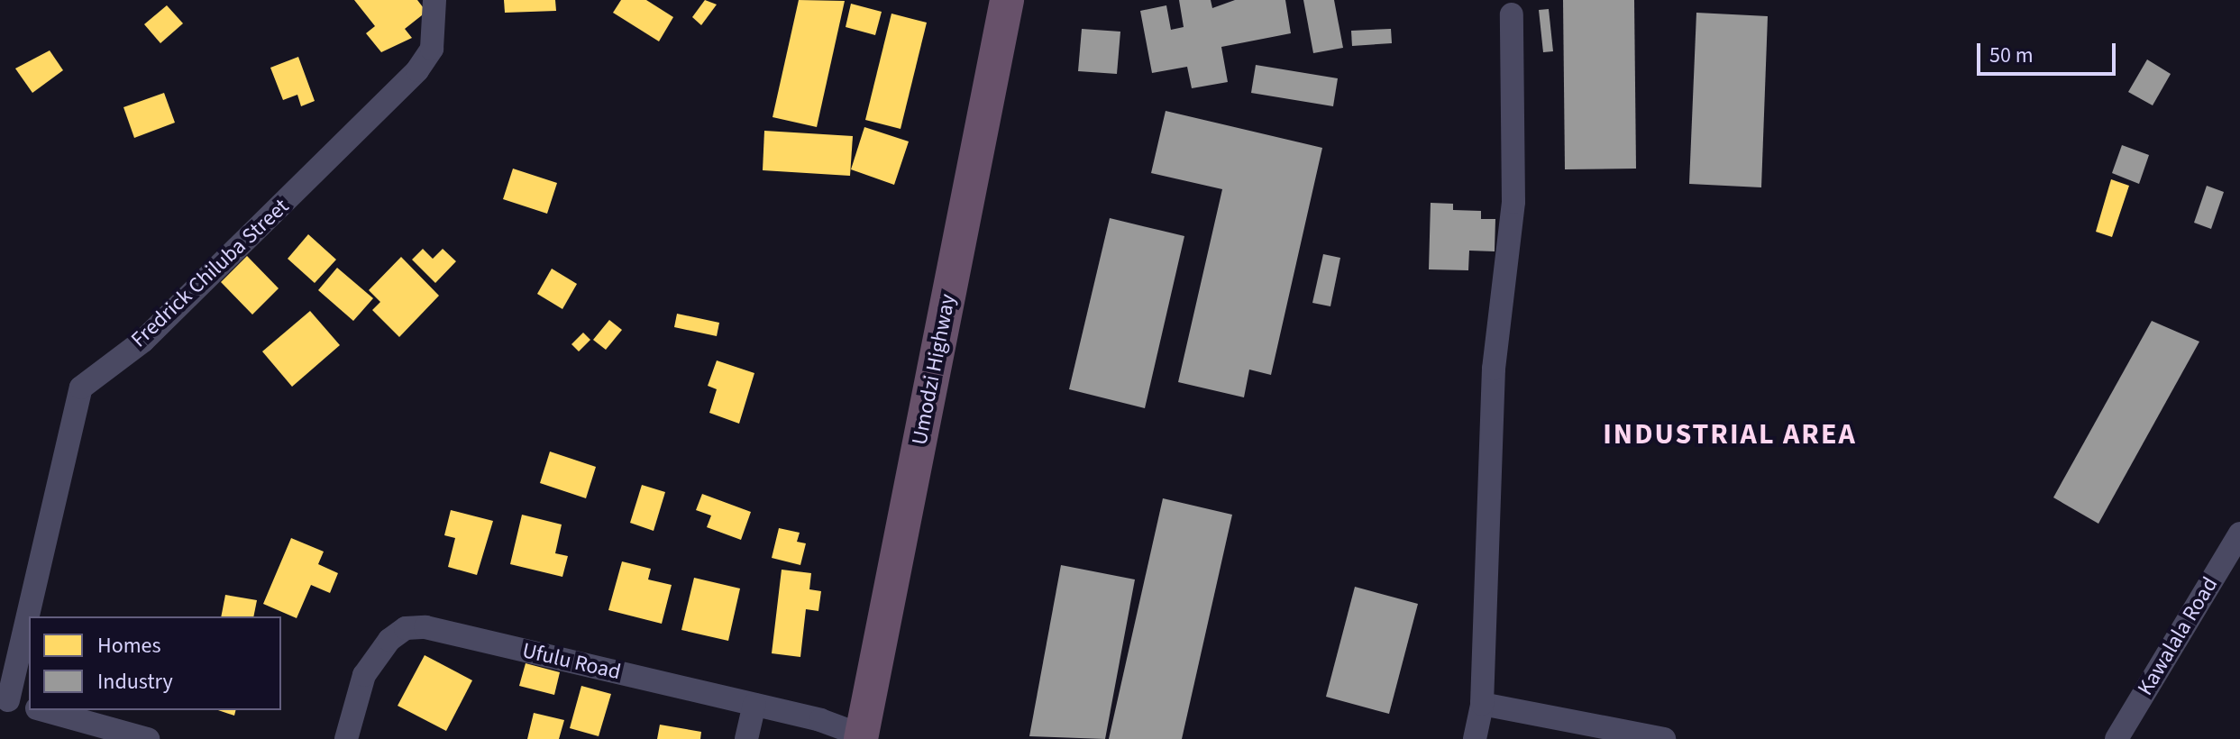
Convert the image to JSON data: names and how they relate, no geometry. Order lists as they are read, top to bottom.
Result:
{
  "streets": {
    "highway": ["Umodzi Highway"],
    "street": ["Fredrick Chiluba Street", "Kawalala Road", "Ufulu Road"]
  },
  "crossings": [
    ["Umodzi Highway", "Ufulu Road"]
  ],
  "districts": ["INDUSTRIAL AREA"],
  "legend": ["Homes", "Industry"],
  "scale_bar": "50 m"
}
